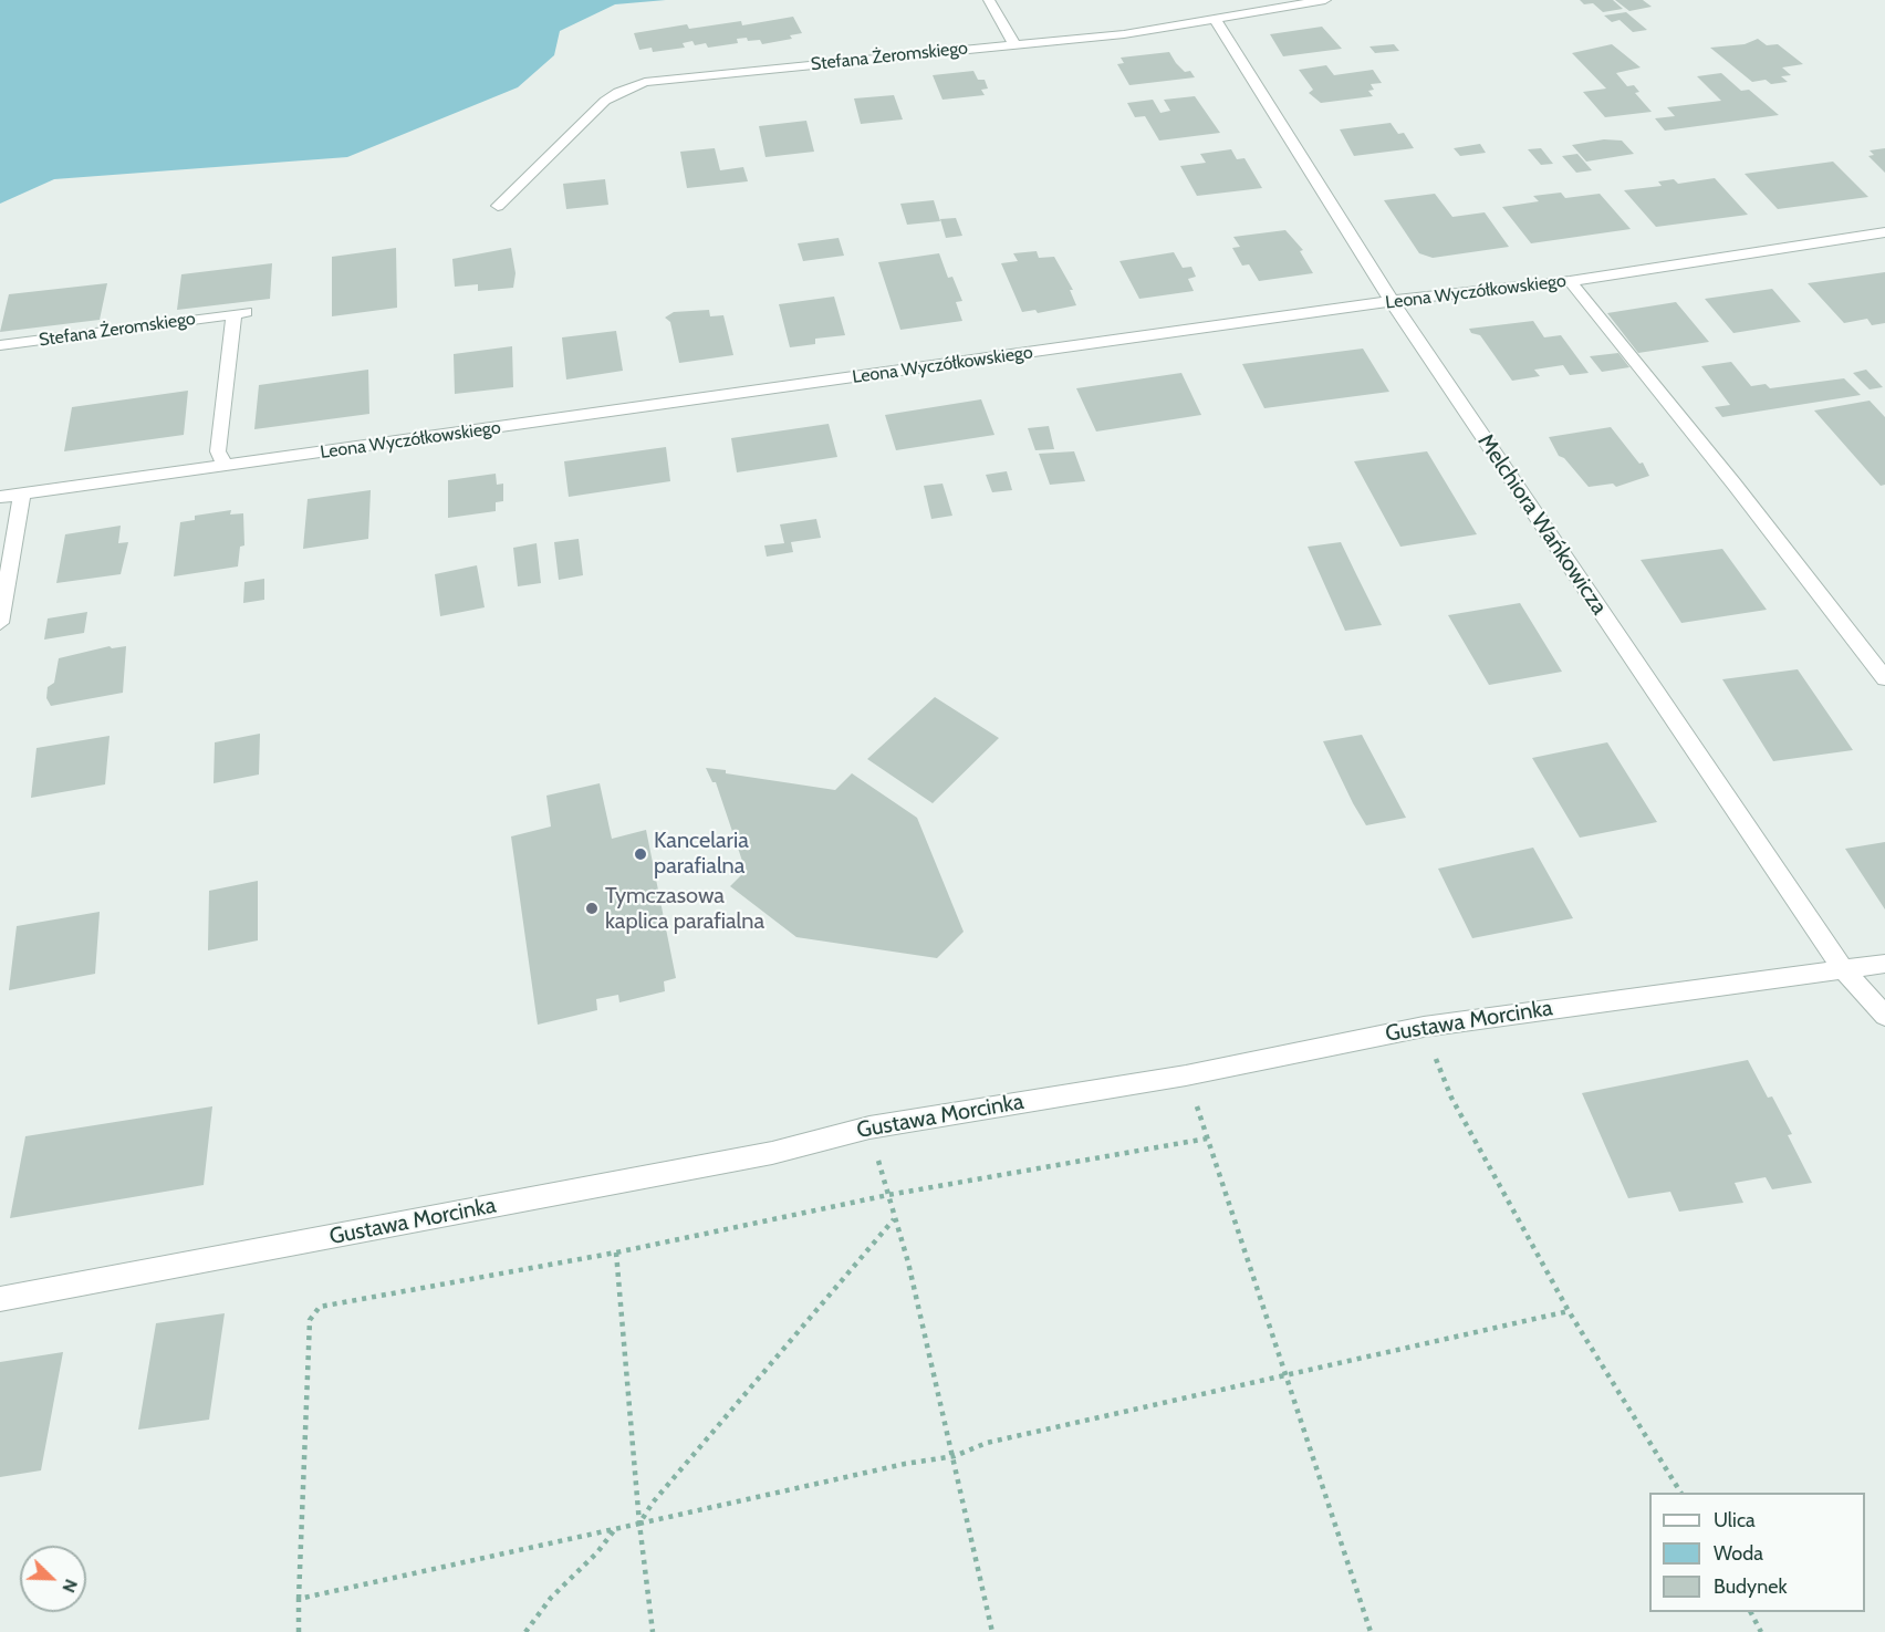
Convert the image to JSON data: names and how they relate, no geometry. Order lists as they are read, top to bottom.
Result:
{
  "streets": {
    "street": [
      "Stefana Żeromskiego",
      "Leona Wyczółkowskiego",
      "Melchiora Wańkowicza",
      "Gustawa Morcinka"
    ]
  },
  "crossings": [
    ["Stefana Żeromskiego", "Leona Wyczółkowskiego"],
    ["Stefana Żeromskiego", "Melchiora Wańkowicza"],
    ["Leona Wyczółkowskiego", "Melchiora Wańkowicza"],
    ["Melchiora Wańkowicza", "Gustawa Morcinka"]
  ],
  "places": ["Kancelaria parafialna", "Tymczasowa kaplica parafialna"],
  "legend": ["Ulica", "Woda", "Budynek"],
  "north": "bottom right"
}
